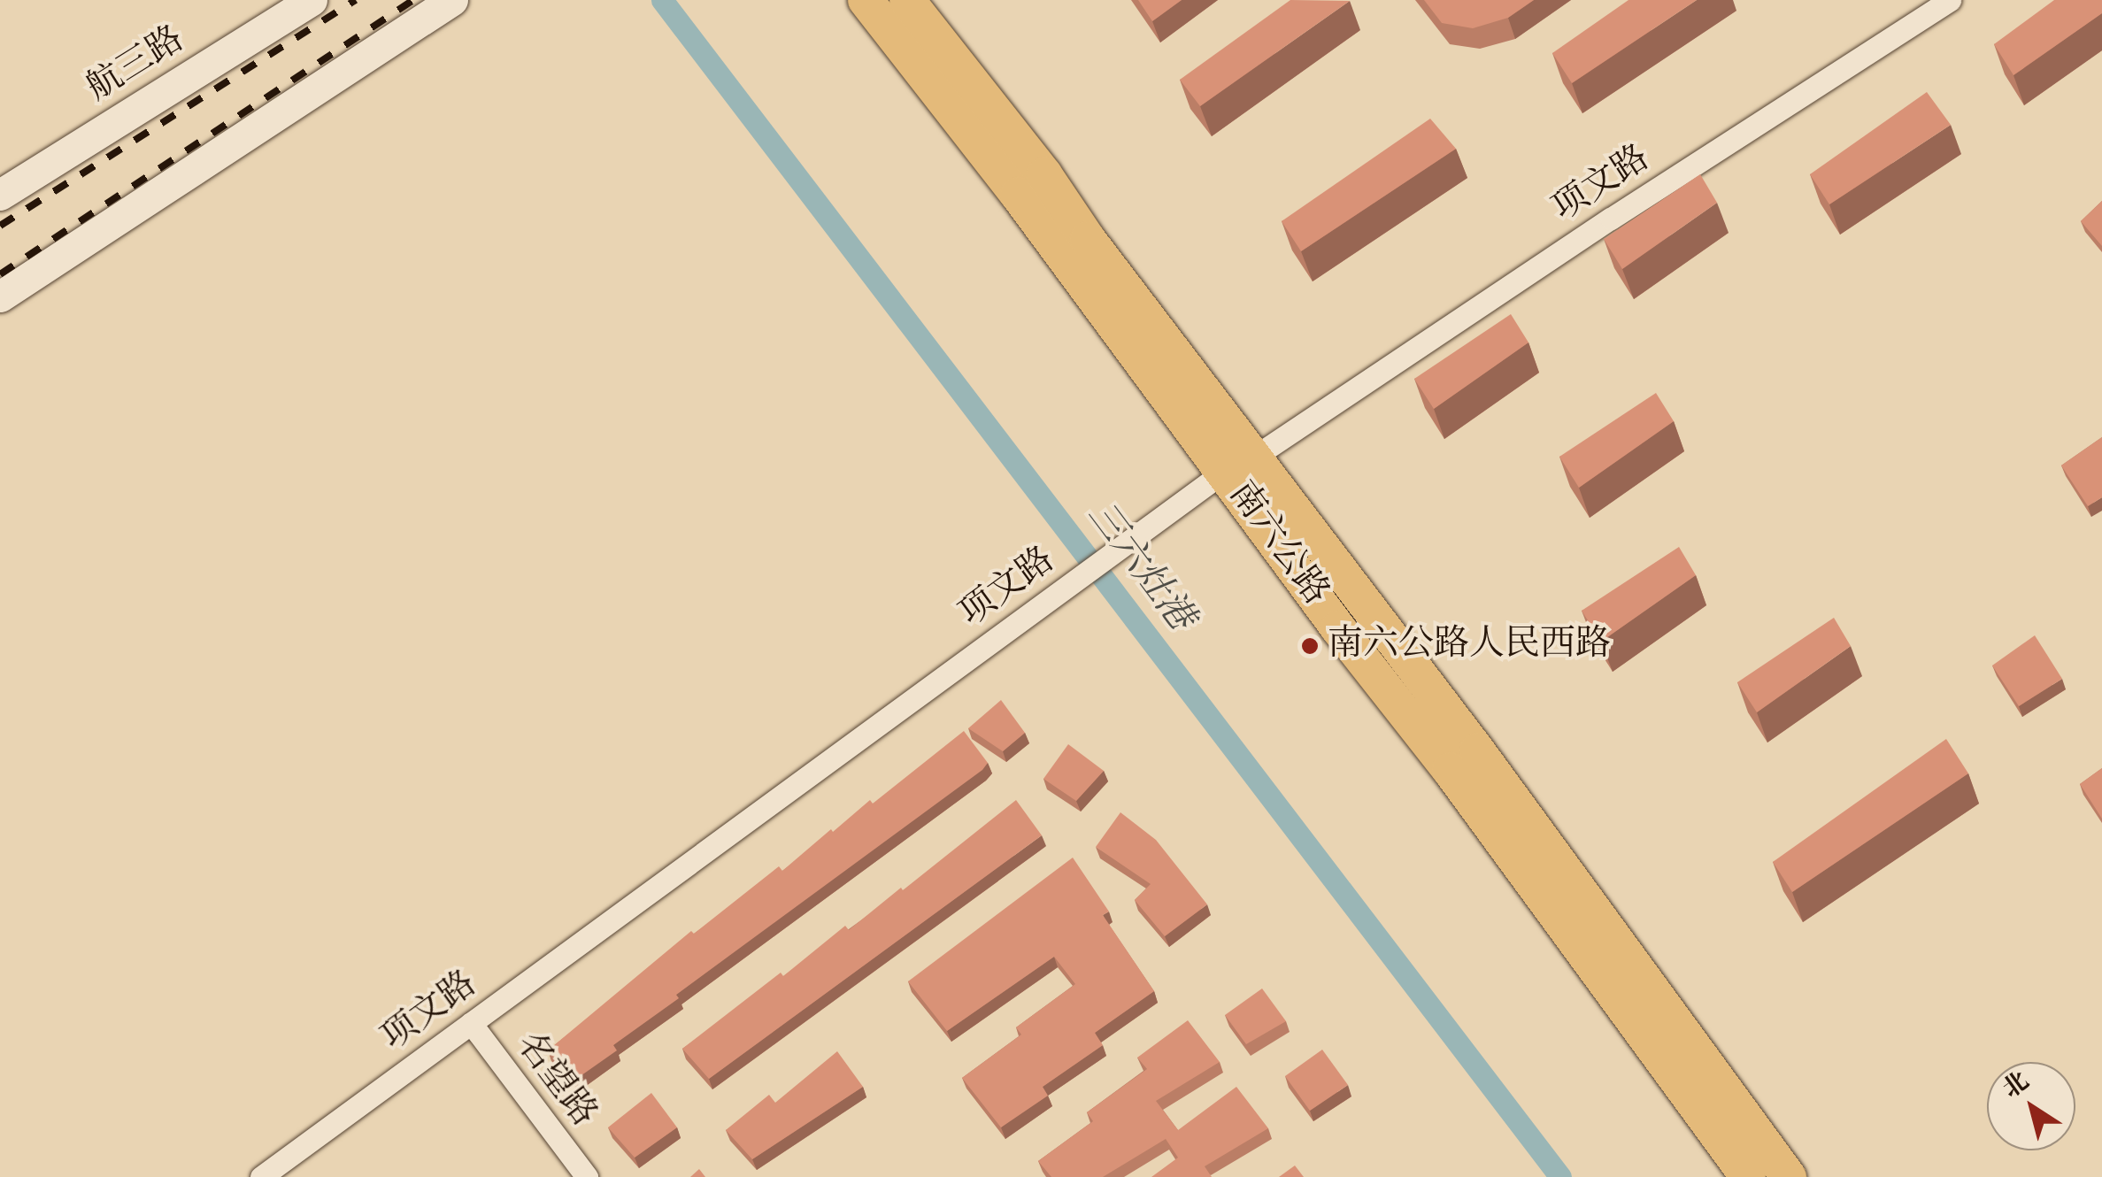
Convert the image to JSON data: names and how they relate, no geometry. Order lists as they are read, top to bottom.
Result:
{
  "streets": {
    "highway": ["南六公路"],
    "main road": ["航三路"],
    "street": ["项文路", "名望路"]
  },
  "crossings": [
    ["项文路", "南六公路"],
    ["项文路", "名望路"]
  ],
  "water": ["三六灶港"],
  "places": ["南六公路人民西路"],
  "north": "top left"
}
